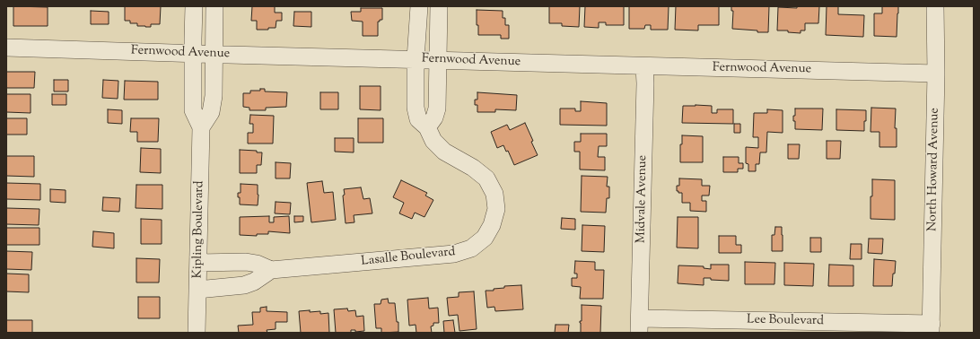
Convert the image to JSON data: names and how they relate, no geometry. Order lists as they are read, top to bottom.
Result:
{
  "streets": {
    "street": [
      "Fernwood Avenue",
      "North Howard Avenue",
      "Midvale Avenue",
      "Kipling Boulevard",
      "Lasalle Boulevard",
      "Lee Boulevard"
    ]
  },
  "crossings": [
    ["Fernwood Avenue", "North Howard Avenue"],
    ["Fernwood Avenue", "Midvale Avenue"],
    ["Fernwood Avenue", "Kipling Boulevard"],
    ["Fernwood Avenue", "Lasalle Boulevard"],
    ["North Howard Avenue", "Lee Boulevard"],
    ["Midvale Avenue", "Lee Boulevard"],
    ["Kipling Boulevard", "Lasalle Boulevard"]
  ]
}
